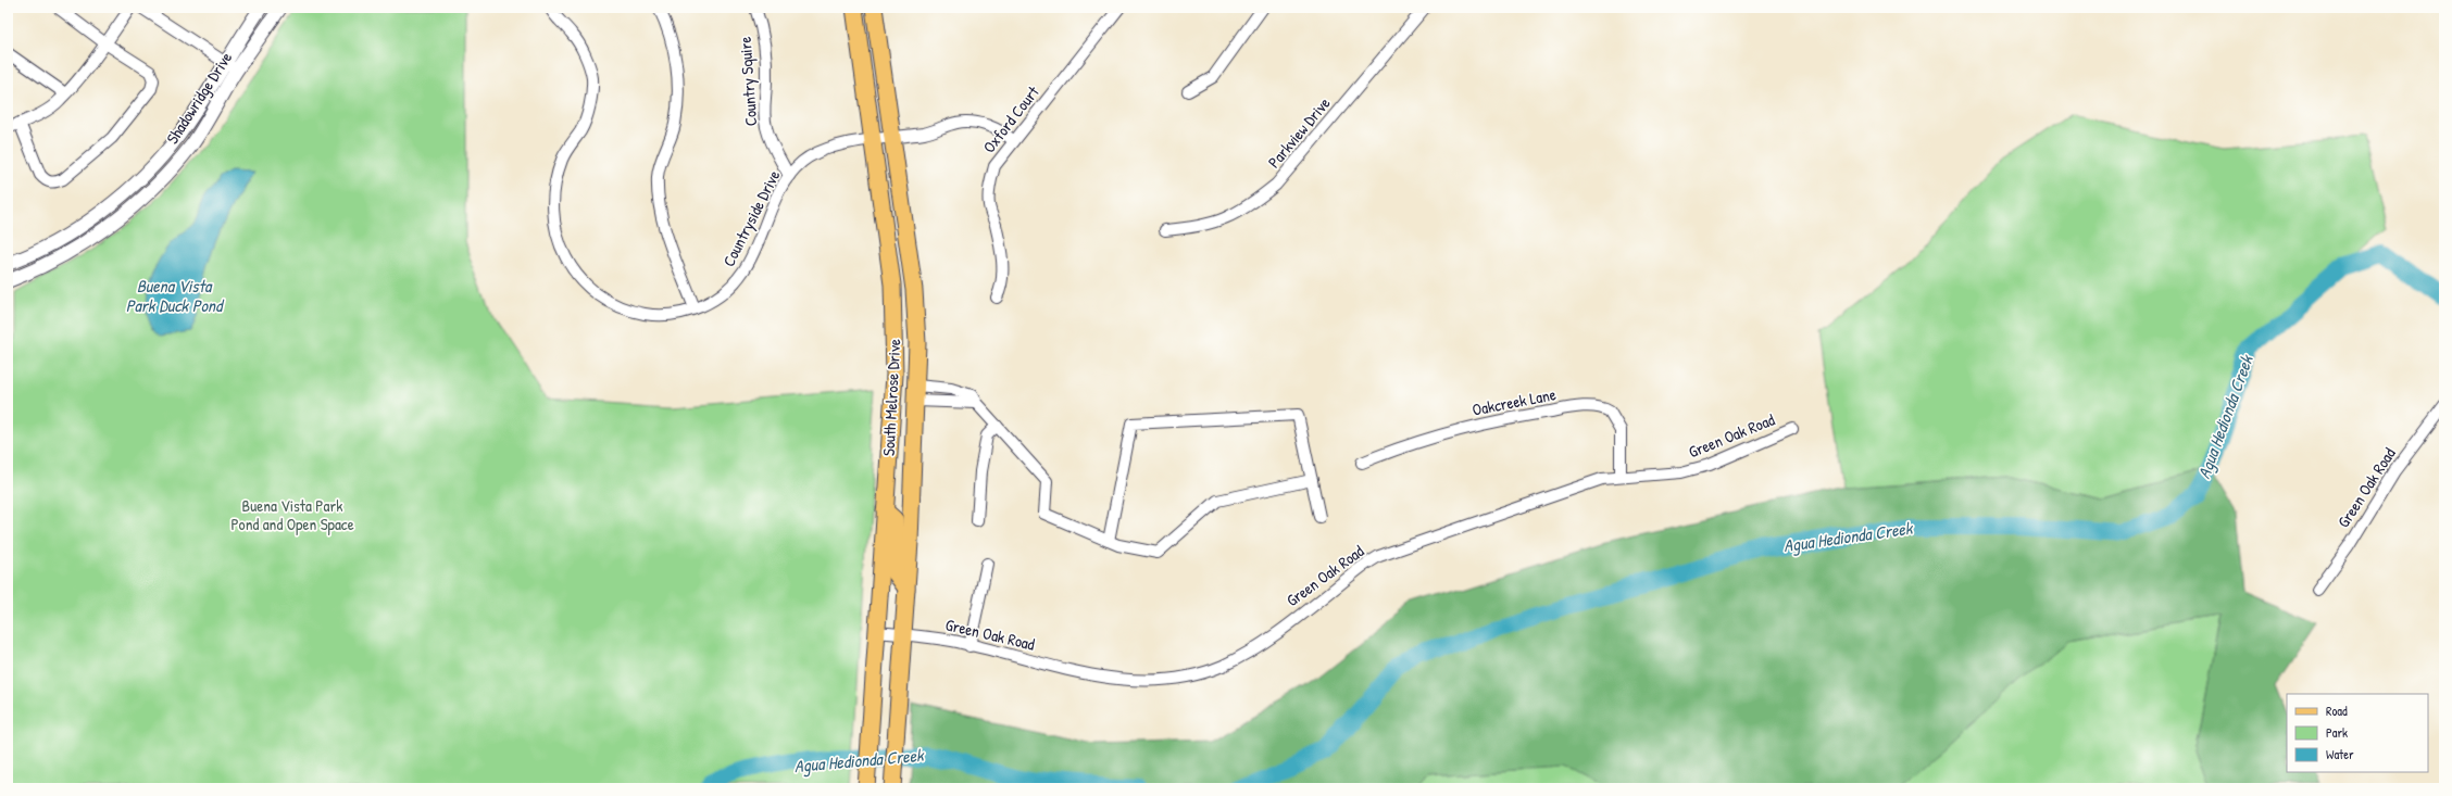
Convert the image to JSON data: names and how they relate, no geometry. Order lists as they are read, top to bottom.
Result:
{
  "streets": {
    "main road": ["South Melrose Drive"],
    "street": [
      "Country Squire",
      "Shadowridge Drive",
      "Oxford Court",
      "Parkview Drive",
      "Countryside Drive",
      "Oakcreek Lane",
      "Green Oak Road"
    ]
  },
  "crossings": [
    ["Country Squire", "Countryside Drive"],
    ["Oxford Court", "Countryside Drive"],
    ["Countryside Drive", "South Melrose Drive"],
    ["South Melrose Drive", "Green Oak Road"],
    ["Oakcreek Lane", "Green Oak Road"]
  ],
  "water": ["Buena Vista Park Duck Pond", "Agua Hedionda Creek"],
  "parks": ["Buena Vista Park Pond and Open Space"],
  "legend": ["Road", "Park", "Water"]
}
